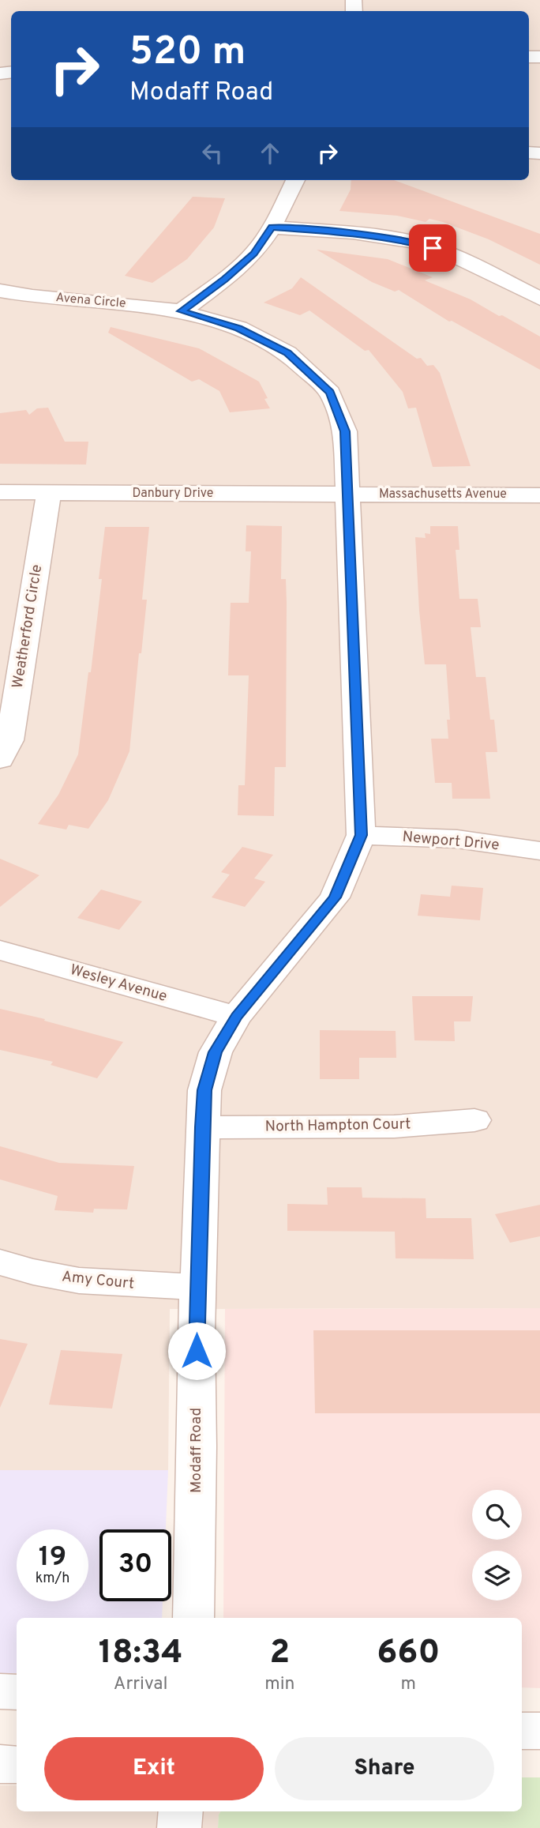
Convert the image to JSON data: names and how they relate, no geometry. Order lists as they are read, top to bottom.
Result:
{
  "streets": {
    "street": [
      "Avena Circle",
      "Danbury Drive",
      "Massachusetts Avenue",
      "Weatherford Circle",
      "Newport Drive",
      "Wesley Avenue",
      "North Hampton Court",
      "Amy Court",
      "Modaff Road"
    ]
  },
  "crossings": [
    ["Avena Circle", "Modaff Road"],
    ["Danbury Drive", "Massachusetts Avenue"],
    ["Danbury Drive", "Weatherford Circle"],
    ["Danbury Drive", "Modaff Road"],
    ["Massachusetts Avenue", "Modaff Road"],
    ["Newport Drive", "Modaff Road"],
    ["Wesley Avenue", "Modaff Road"],
    ["North Hampton Court", "Modaff Road"],
    ["Amy Court", "Modaff Road"]
  ],
  "page": {
    "turn": ["520 m", "Modaff Road"],
    "speed": "19 km/h",
    "limit": "30",
    "eta": [
      "18:34",
      "Arrival",
      "2",
      "min",
      "660",
      "m"
    ],
    "buttons": ["Exit", "Share"]
  }
}
